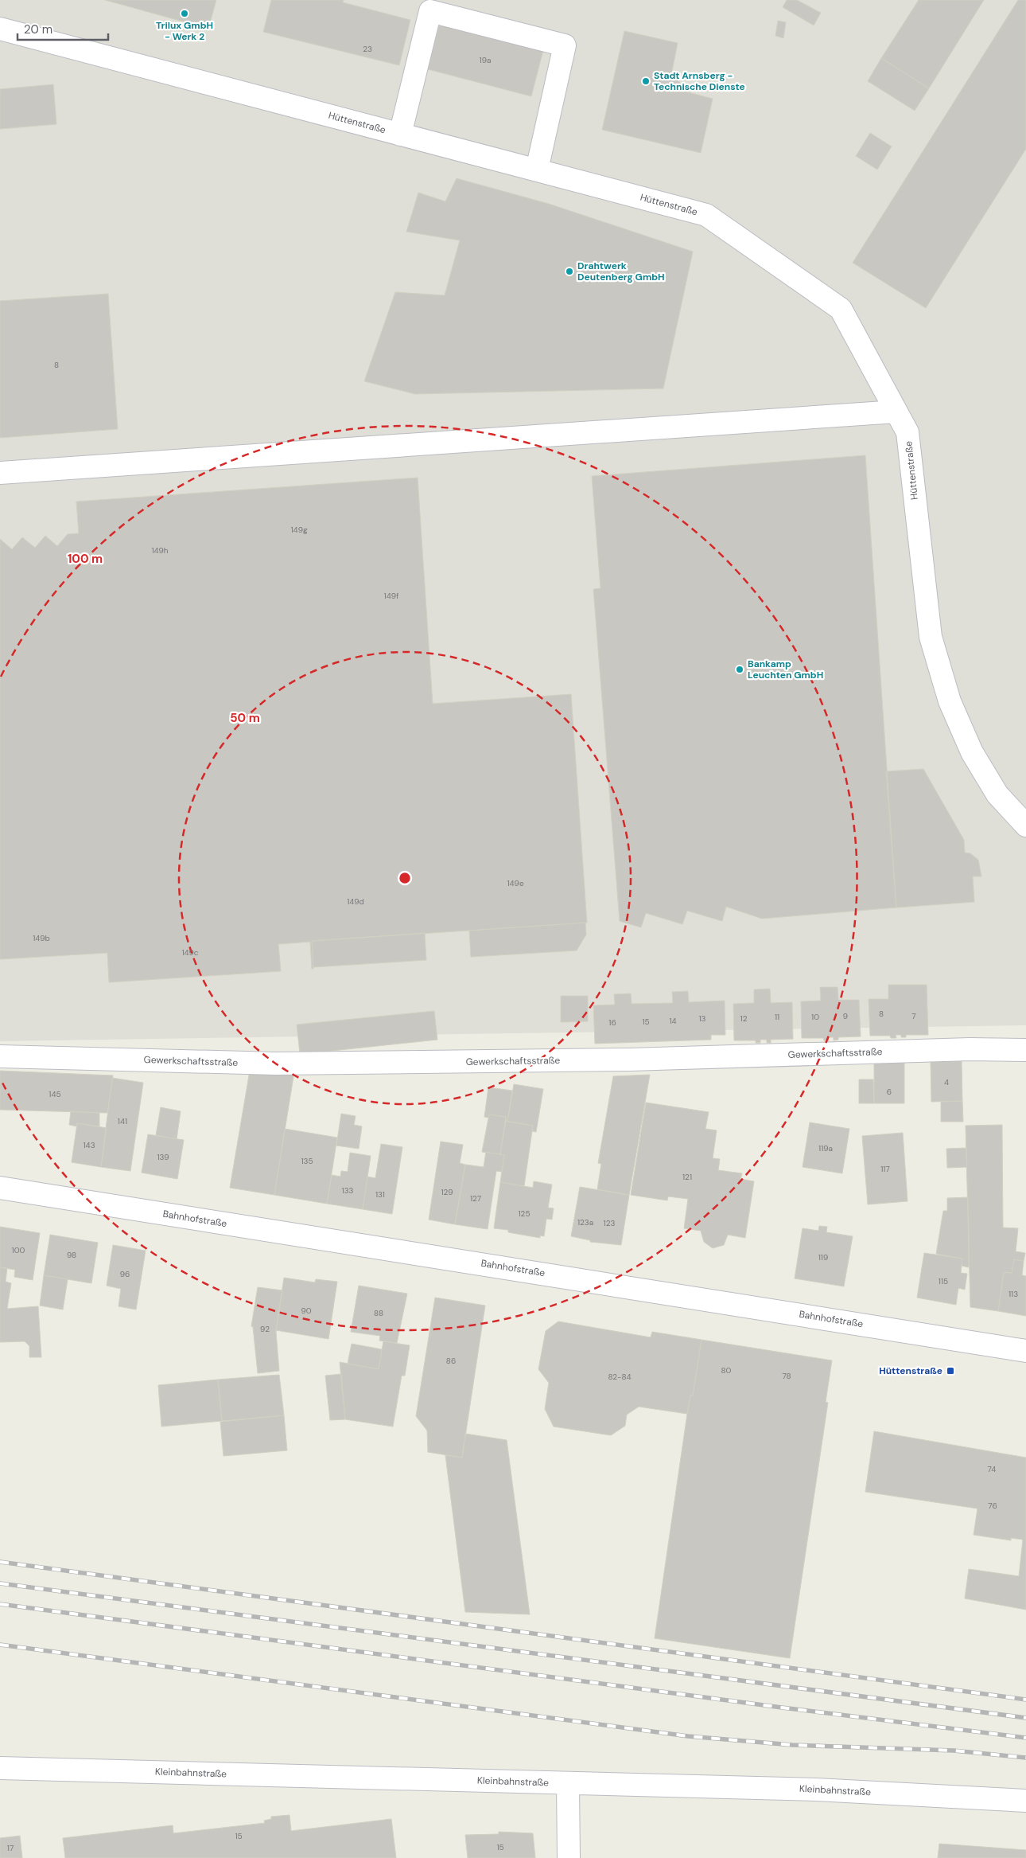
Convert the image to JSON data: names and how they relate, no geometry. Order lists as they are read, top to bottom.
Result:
{
  "streets": {
    "street": [
      "Hüttenstraße",
      "Gewerkschaftsstraße",
      "Bahnhofstraße",
      "Kleinbahnstraße"
    ]
  },
  "places": {
    "other": [
      "Trilux GmbH - Werk 2",
      "Stadt Arnsberg - Technische Dienste",
      "Drahtwerk Deutenberg GmbH",
      "Bankamp Leuchten GmbH"
    ],
    "transit": ["Hüttenstraße"]
  },
  "house_numbers": [
    "23",
    "19a",
    "8",
    "149g",
    "149h",
    "149f",
    "149e",
    "149d",
    "149b",
    "149c",
    "8",
    "9",
    "7",
    "11",
    "10",
    "13",
    "12",
    "14",
    "15",
    "16",
    "4",
    "6",
    "145",
    "141",
    "143",
    "119a",
    "139",
    "135",
    "117",
    "121",
    "133",
    "129",
    "131",
    "127",
    "125",
    "123a",
    "123",
    "100",
    "98",
    "119",
    "96",
    "115",
    "113",
    "90",
    "88",
    "92",
    "86",
    "80",
    "78",
    "82-84",
    "74",
    "76",
    "15",
    "15",
    "17"
  ],
  "scale_bar": "20 m",
  "rings": ["100 m", "50 m"]
}
